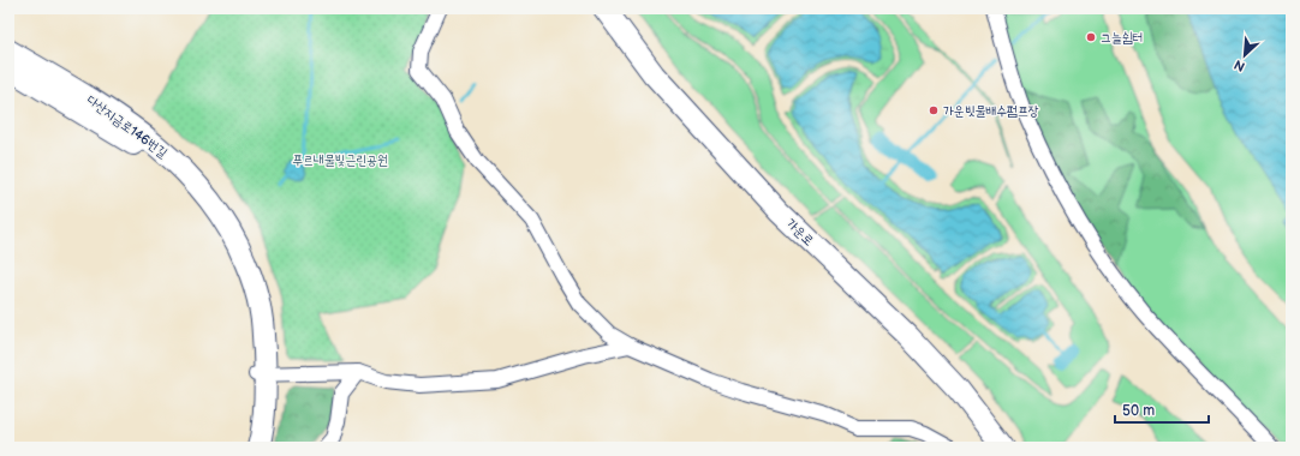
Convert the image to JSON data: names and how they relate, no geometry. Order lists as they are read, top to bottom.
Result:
{
  "streets": {
    "street": ["다산지금로146번길", "가운로"]
  },
  "parks": ["푸르내물빛근린공원"],
  "places": ["그늘쉼터", "가운빗물배수펌프장"],
  "scale_bar": "50 m",
  "north": "bottom left"
}
